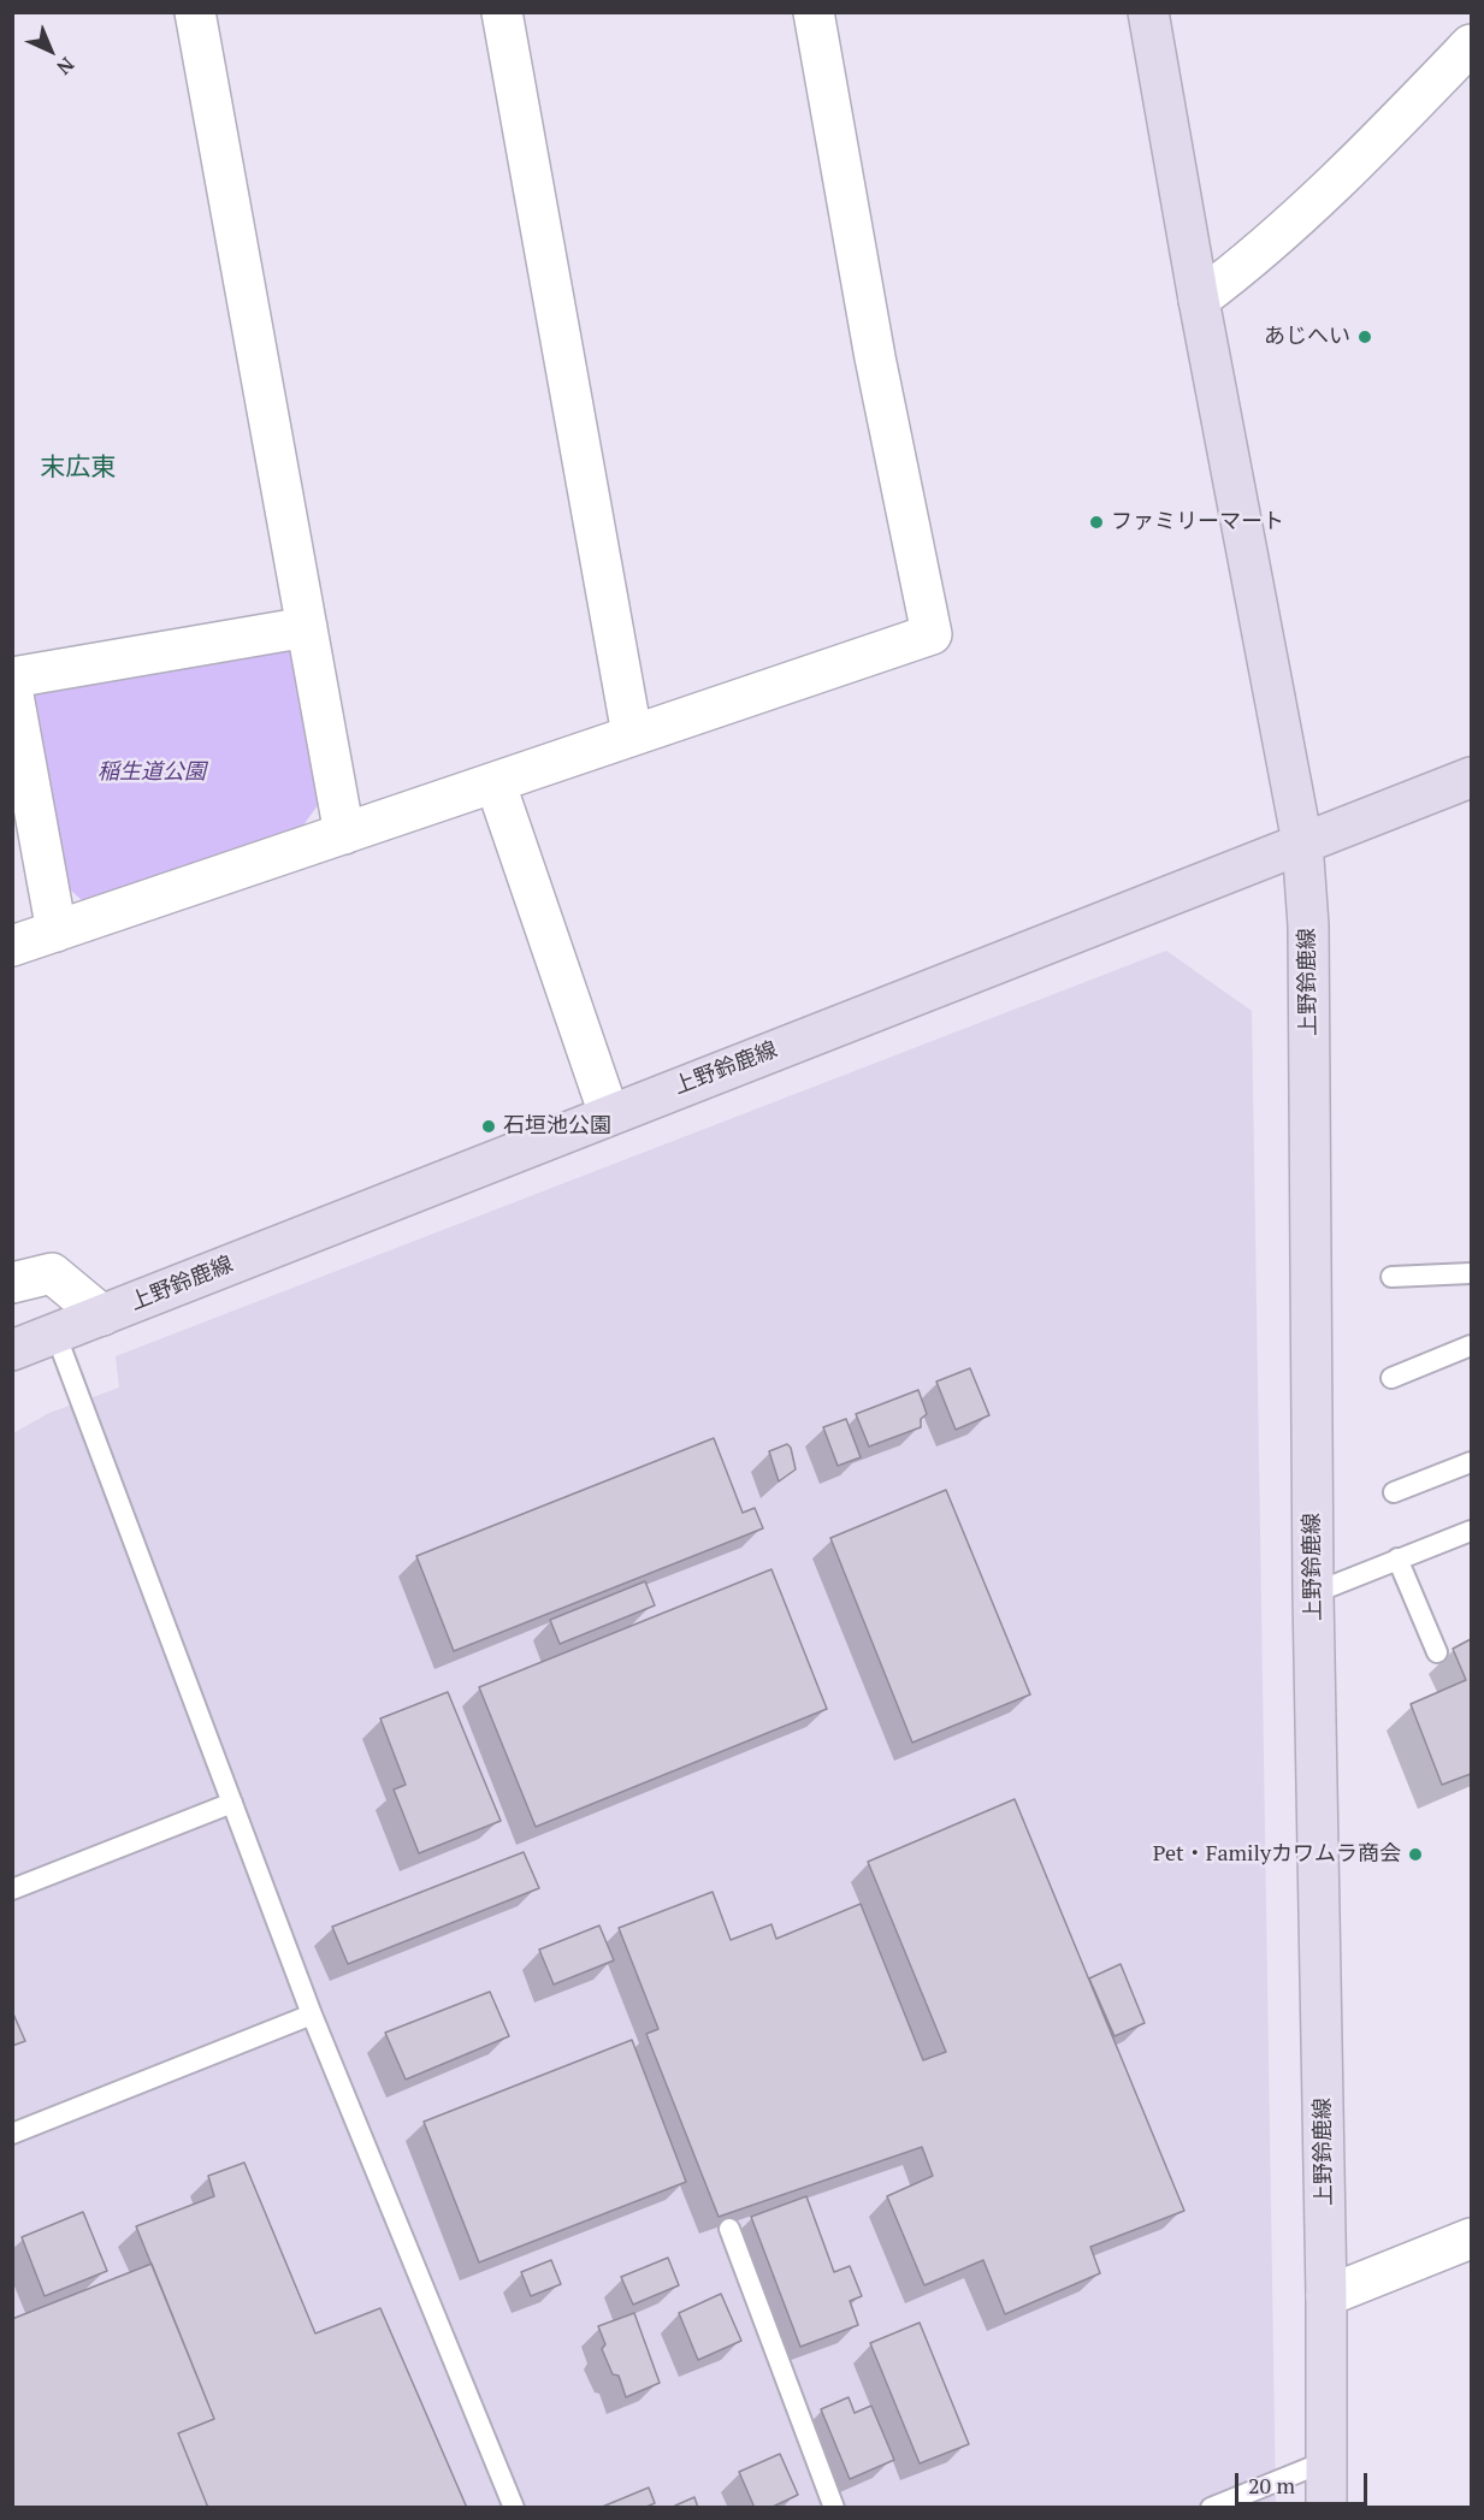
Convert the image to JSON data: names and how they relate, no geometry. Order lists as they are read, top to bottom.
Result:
{
  "streets": {
    "main road": ["上野鈴鹿線"]
  },
  "districts": ["末広東"],
  "parks": ["稲生道公園"],
  "places": [
    "あじへい",
    "ファミリーマート",
    "石垣池公園",
    "Pet・Familyカワムラ商会"
  ],
  "scale_bar": "20 m",
  "north": "bottom right"
}
